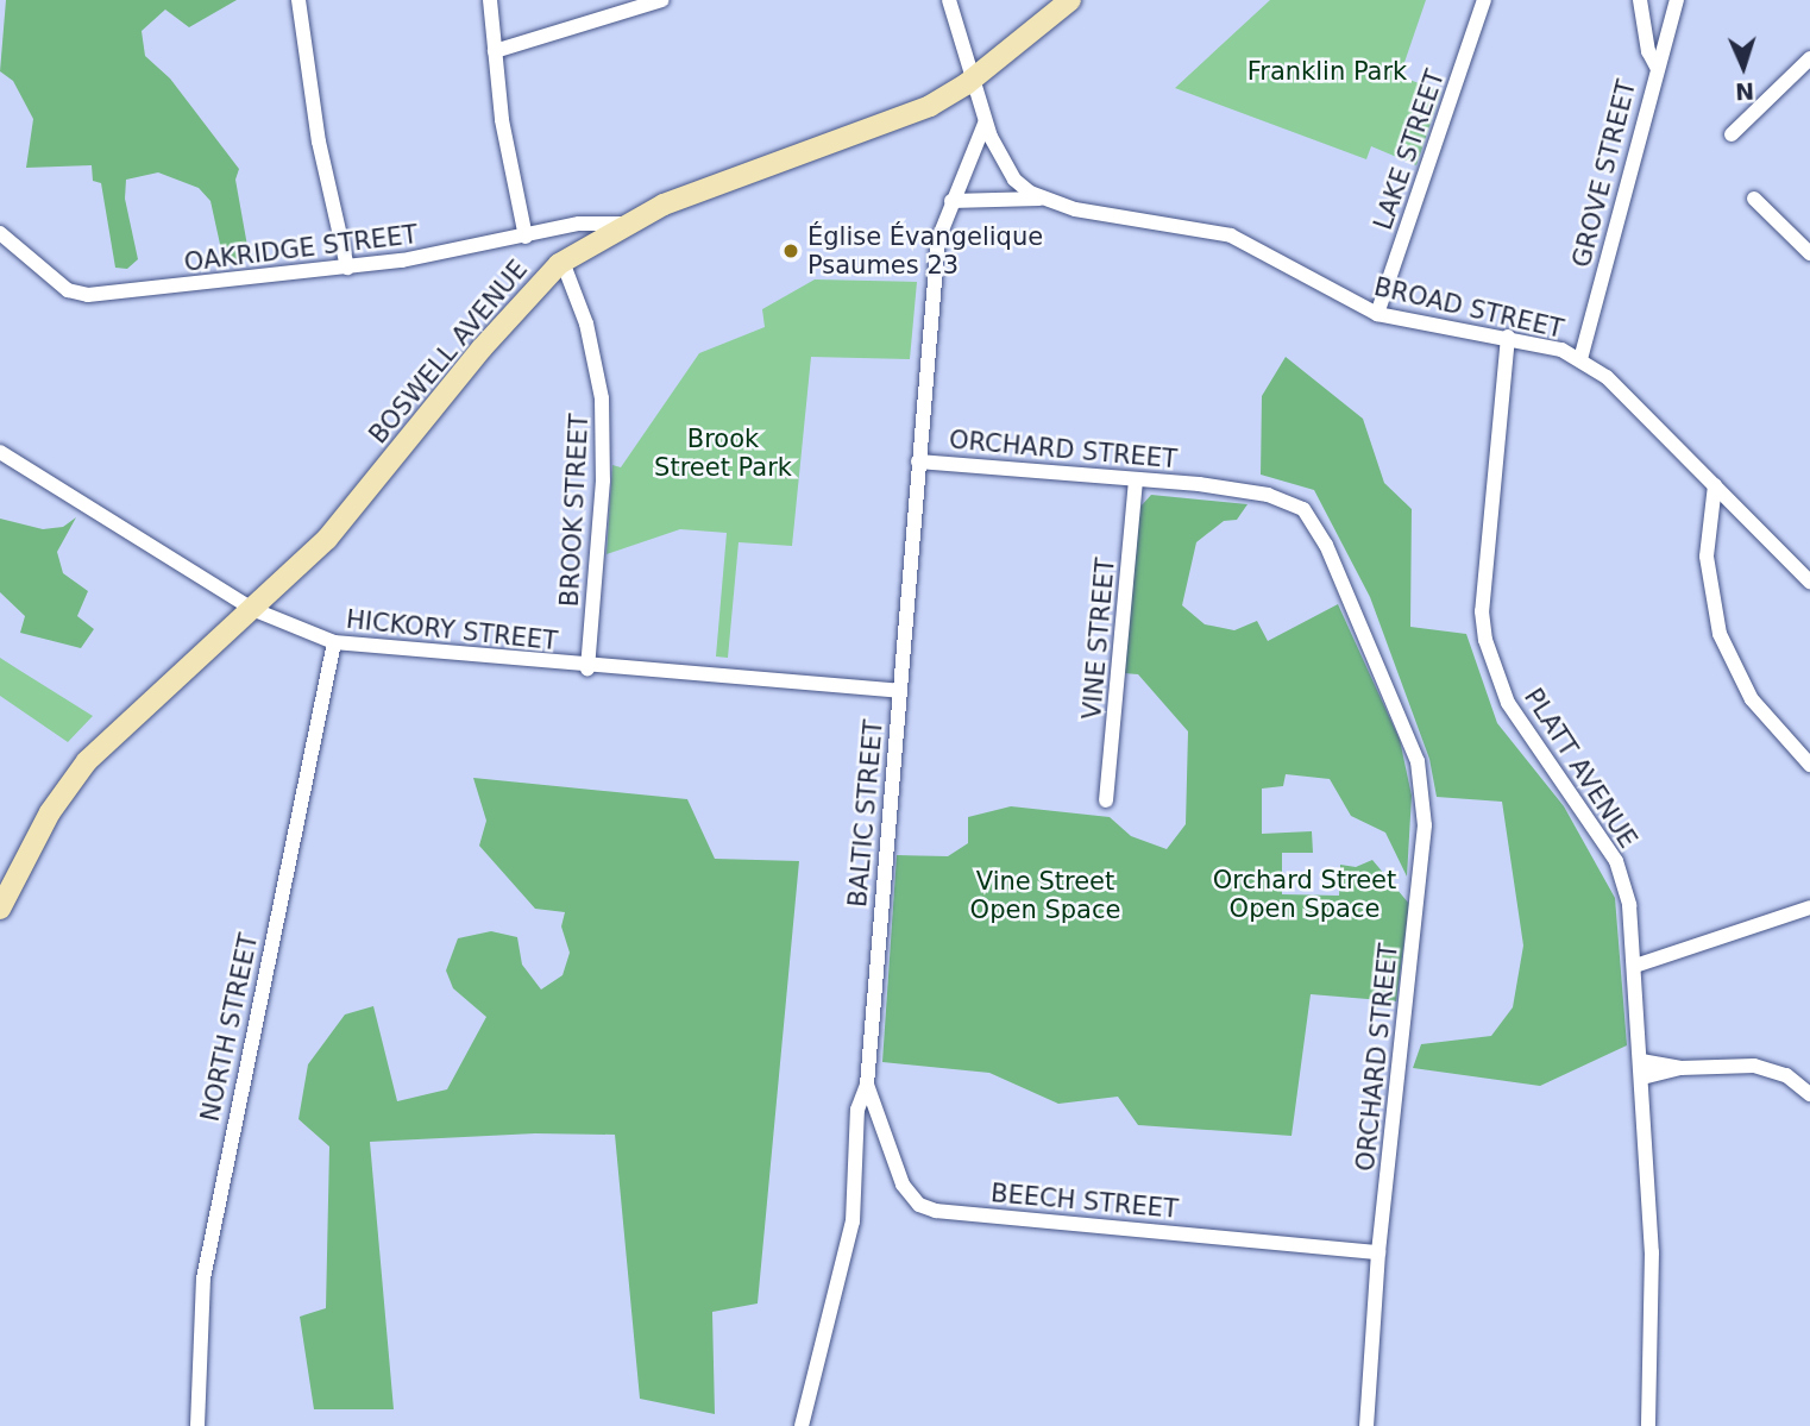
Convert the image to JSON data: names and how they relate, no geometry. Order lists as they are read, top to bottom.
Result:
{
  "streets": {
    "street": [
      "LAKE STREET",
      "GROVE STREET",
      "OAKRIDGE STREET",
      "BROAD STREET",
      "BOSWELL AVENUE",
      "ORCHARD STREET",
      "BROOK STREET",
      "HICKORY STREET",
      "VINE STREET",
      "PLATT AVENUE",
      "BALTIC STREET",
      "NORTH STREET",
      "BEECH STREET"
    ]
  },
  "crossings": [
    ["LAKE STREET", "BROAD STREET"],
    ["GROVE STREET", "BROAD STREET"],
    ["OAKRIDGE STREET", "BOSWELL AVENUE"],
    ["BROAD STREET", "PLATT AVENUE"],
    ["BOSWELL AVENUE", "BROOK STREET"],
    ["BOSWELL AVENUE", "HICKORY STREET"],
    ["ORCHARD STREET", "VINE STREET"],
    ["ORCHARD STREET", "BALTIC STREET"],
    ["ORCHARD STREET", "BEECH STREET"],
    ["BROOK STREET", "HICKORY STREET"],
    ["HICKORY STREET", "BALTIC STREET"],
    ["HICKORY STREET", "NORTH STREET"],
    ["BALTIC STREET", "BEECH STREET"]
  ],
  "parks": [
    "Franklin Park",
    "Brook Street Park",
    "Orchard Street Open Space",
    "Vine Street Open Space"
  ],
  "places": ["Église Évangelique Psaumes 23"],
  "north": "bottom"
}
